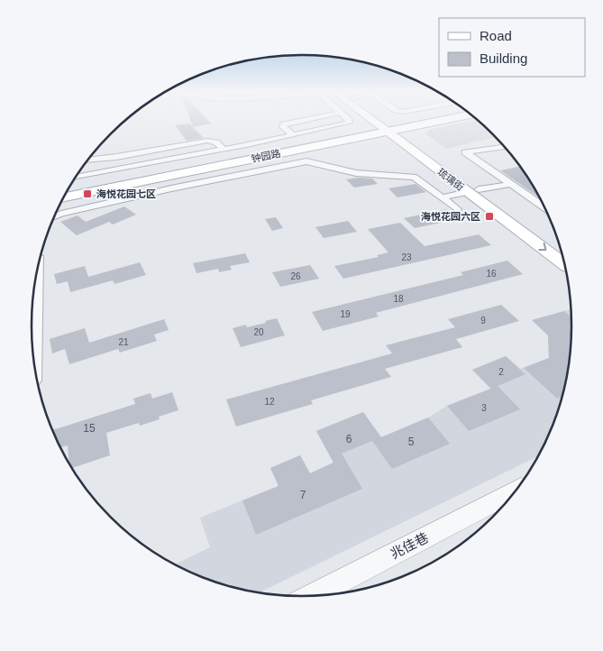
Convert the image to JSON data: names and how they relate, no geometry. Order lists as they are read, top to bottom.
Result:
{
  "streets": {
    "main road": ["钟园路", "琉璃街"],
    "street": ["兆佳巷"]
  },
  "crossings": [
    ["钟园路", "琉璃街"]
  ],
  "places": {
    "transit": ["海悦花园七区", "海悦花园六区"]
  },
  "house_numbers": [
    "23",
    "16",
    "26",
    "18",
    "19",
    "9",
    "20",
    "21",
    "2",
    "12",
    "3",
    "15",
    "6",
    "5",
    "7"
  ],
  "legend": ["Road", "Building"]
}
